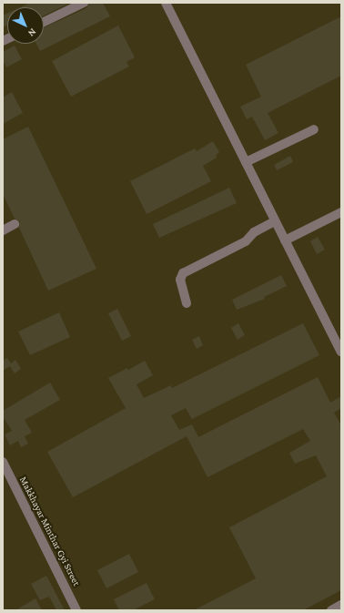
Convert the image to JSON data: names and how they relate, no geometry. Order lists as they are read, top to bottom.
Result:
{
  "streets": {
    "street": ["Makkhayar Minthar Gyi Street"]
  },
  "north": "bottom right"
}
